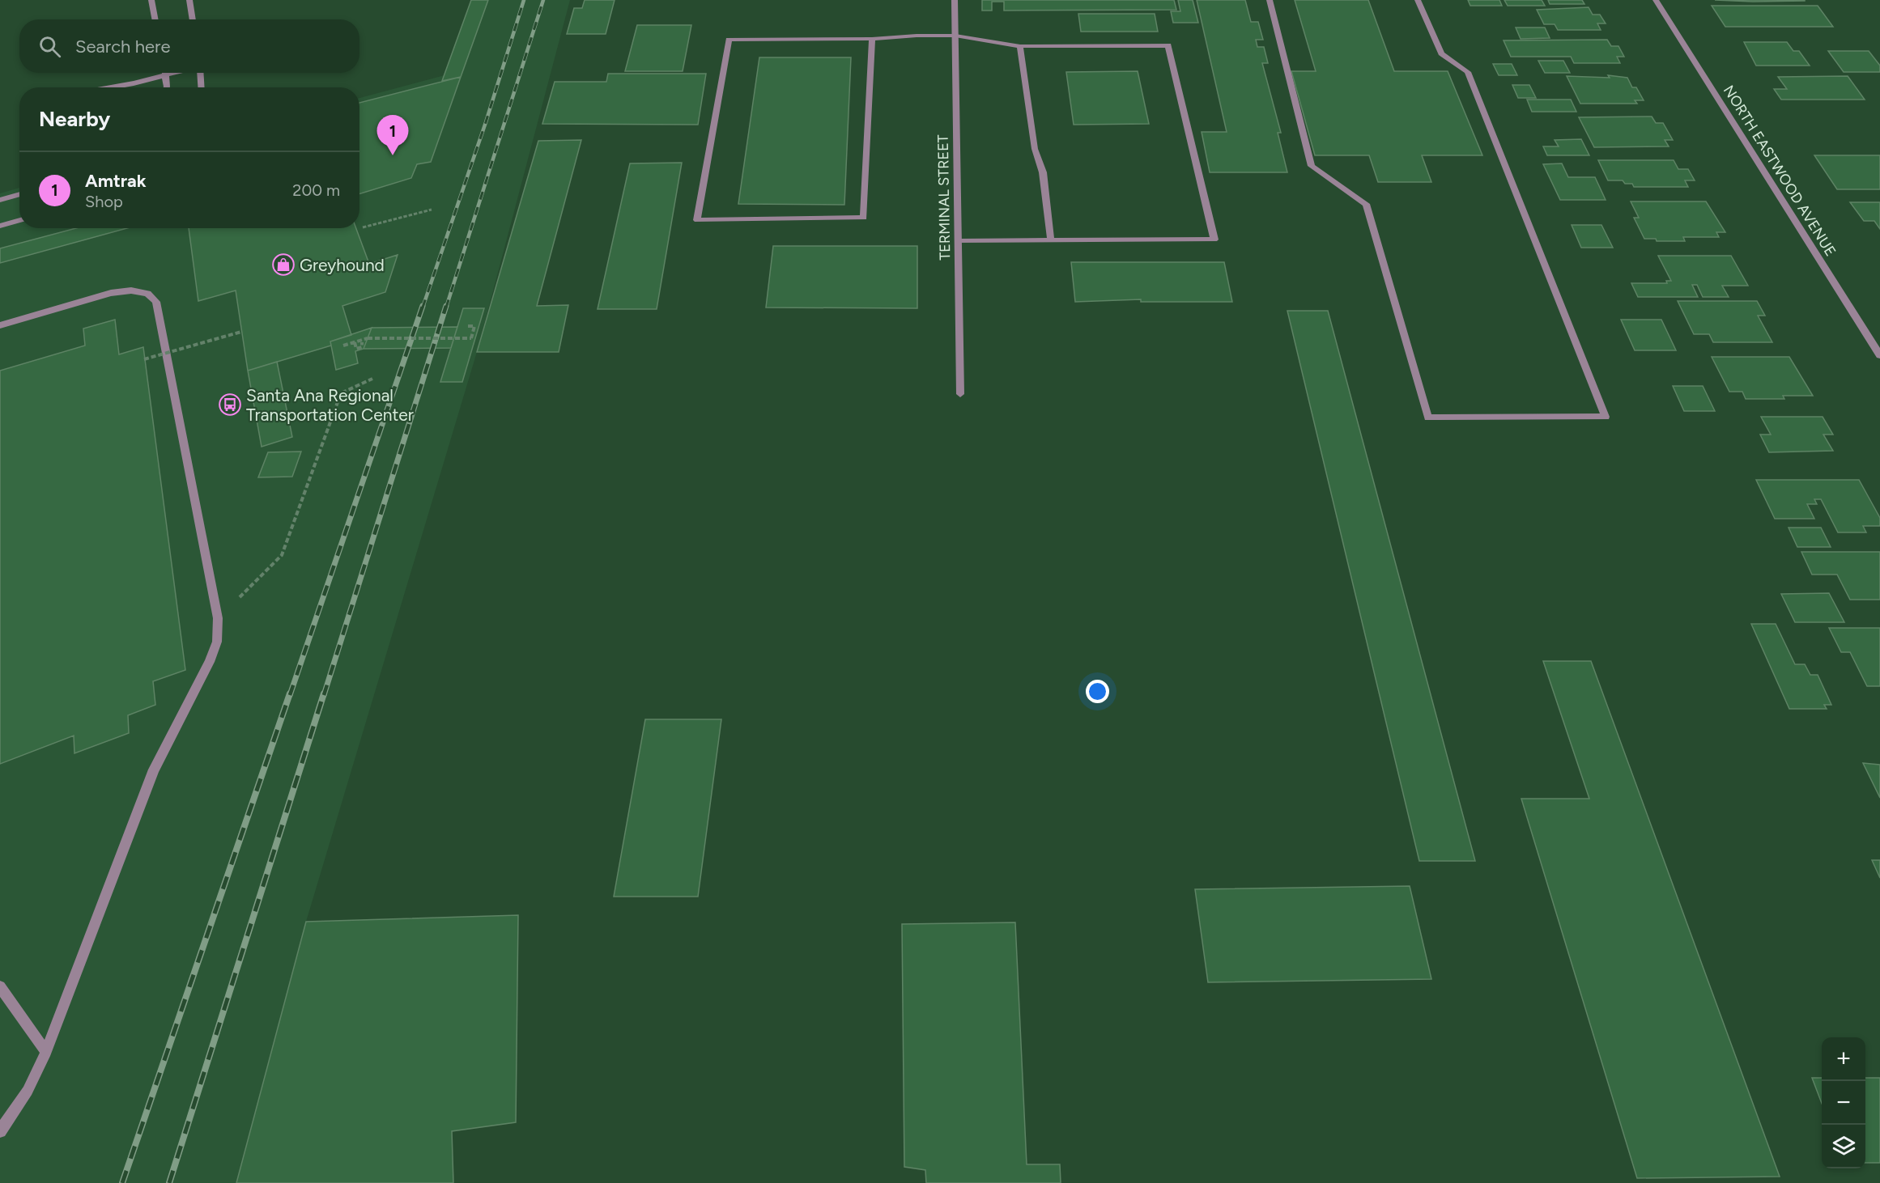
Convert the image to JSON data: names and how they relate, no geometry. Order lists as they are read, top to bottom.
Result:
{
  "streets": {
    "street": ["NORTH EASTWOOD AVENUE", "TERMINAL STREET"]
  },
  "places": {
    "shop": ["Greyhound"],
    "bus stop": ["Santa Ana Regional Transportation Center"]
  },
  "page": {
    "search": "Search here",
    "heading": "Nearby",
    "pins": "1",
    "list": [
      {
        "mark": "1",
        "name": "Amtrak",
        "note": "Shop",
        "value": "200 m"
      }
    ],
    "map_buttons": ["+", "−"]
  }
}
